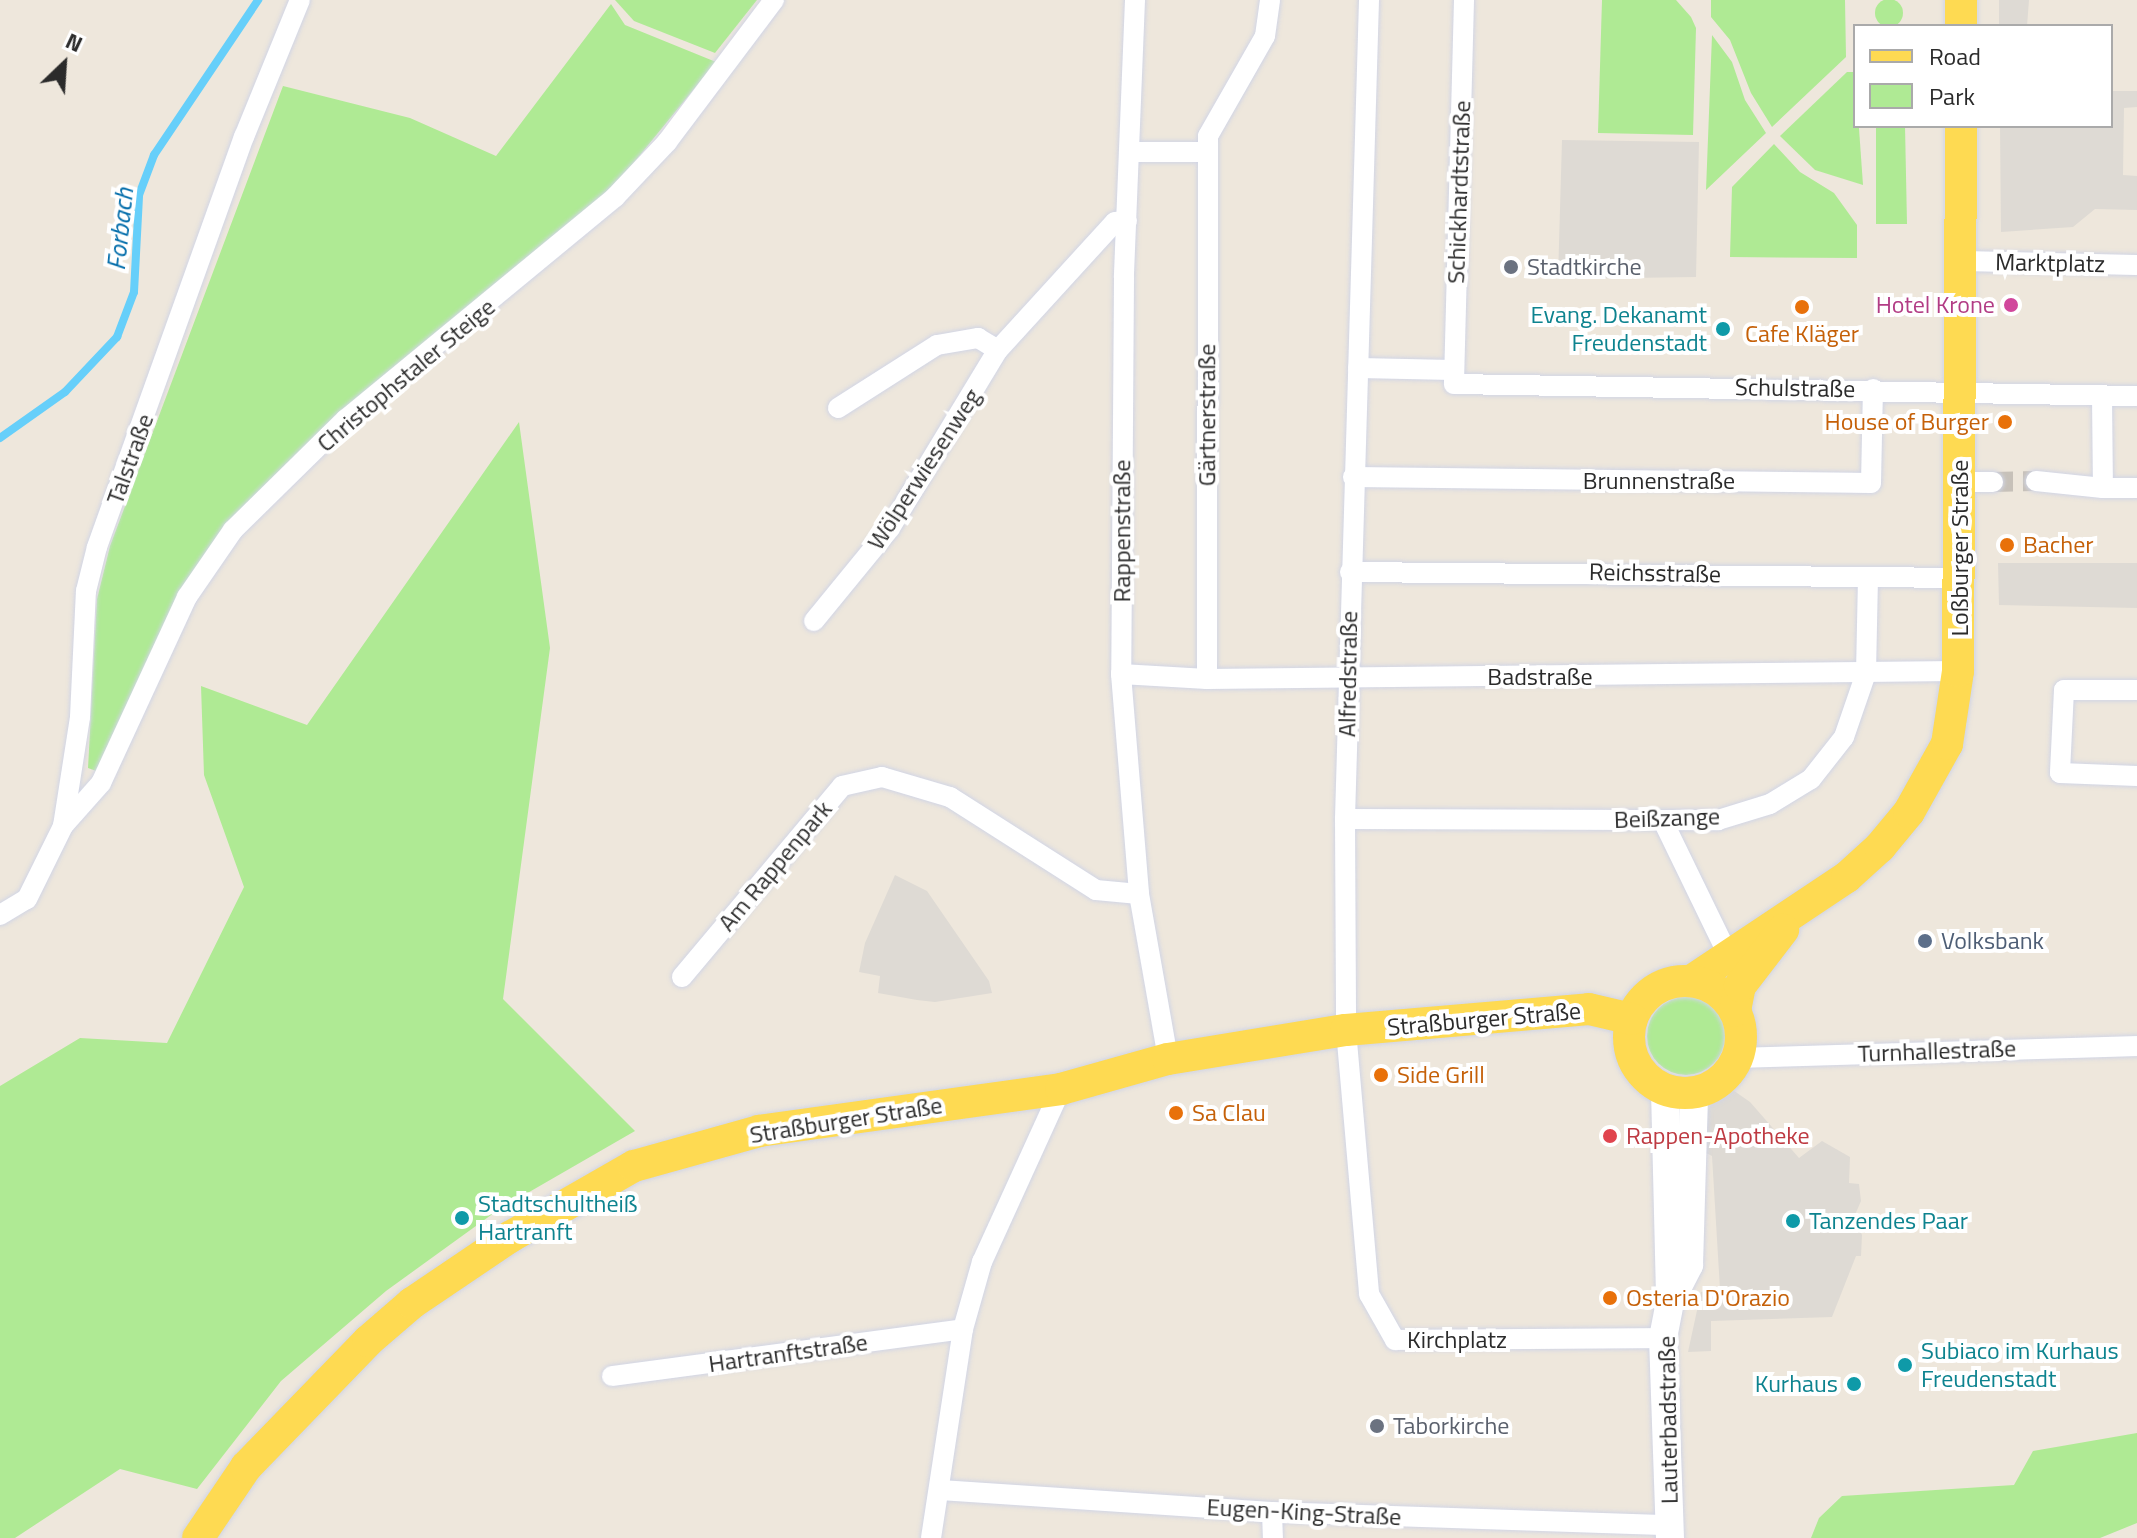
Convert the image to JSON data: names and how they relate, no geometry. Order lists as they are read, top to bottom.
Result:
{
  "streets": {
    "main road": ["Loßburger Straße", "Straßburger Straße", "Lauterbadstraße"],
    "street": [
      "Schickhardtstraße",
      "Marktplatz",
      "Christophstaler Steige",
      "Schulstraße",
      "Gärtnerstraße",
      "Talstraße",
      "Wölperwiesenweg",
      "Brunnenstraße",
      "Rappenstraße",
      "Reichsstraße",
      "Alfredstraße",
      "Badstraße",
      "Beißzange",
      "Am Rappenpark",
      "Turnhallestraße",
      "Kirchplatz",
      "Hartranftstraße",
      "Eugen-King-Straße"
    ]
  },
  "crossings": [
    ["Schickhardtstraße", "Schulstraße"],
    ["Marktplatz", "Loßburger Straße"],
    ["Christophstaler Steige", "Talstraße"],
    ["Schulstraße", "Brunnenstraße"],
    ["Schulstraße", "Loßburger Straße"],
    ["Schulstraße", "Alfredstraße"],
    ["Gärtnerstraße", "Badstraße"],
    ["Wölperwiesenweg", "Rappenstraße"],
    ["Brunnenstraße", "Alfredstraße"],
    ["Rappenstraße", "Badstraße"],
    ["Rappenstraße", "Am Rappenpark"],
    ["Rappenstraße", "Straßburger Straße"],
    ["Loßburger Straße", "Reichsstraße"],
    ["Loßburger Straße", "Badstraße"],
    ["Loßburger Straße", "Straßburger Straße"],
    ["Loßburger Straße", "Turnhallestraße"],
    ["Loßburger Straße", "Lauterbadstraße"],
    ["Reichsstraße", "Alfredstraße"],
    ["Reichsstraße", "Beißzange"],
    ["Alfredstraße", "Badstraße"],
    ["Alfredstraße", "Beißzange"],
    ["Alfredstraße", "Straßburger Straße"],
    ["Alfredstraße", "Kirchplatz"],
    ["Badstraße", "Beißzange"],
    ["Straßburger Straße", "Turnhallestraße"],
    ["Straßburger Straße", "Lauterbadstraße"],
    ["Turnhallestraße", "Lauterbadstraße"],
    ["Kirchplatz", "Lauterbadstraße"],
    ["Lauterbadstraße", "Eugen-King-Straße"]
  ],
  "water": ["Forbach"],
  "places": [
    "Stadtkirche",
    "Hotel Krone",
    "Cafe Kläger",
    "Evang. Dekanamt Freudenstadt",
    "House of Burger",
    "Bacher",
    "Volksbank",
    "Side Grill",
    "Sa Clau",
    "Rappen-Apotheke",
    "Stadtschultheiß Hartranft",
    "Tanzendes Paar",
    "Osteria D'Orazio",
    "Subiaco im Kurhaus Freudenstadt",
    "Kurhaus",
    "Taborkirche"
  ],
  "legend": ["Road", "Park"],
  "north": "top right"
}
